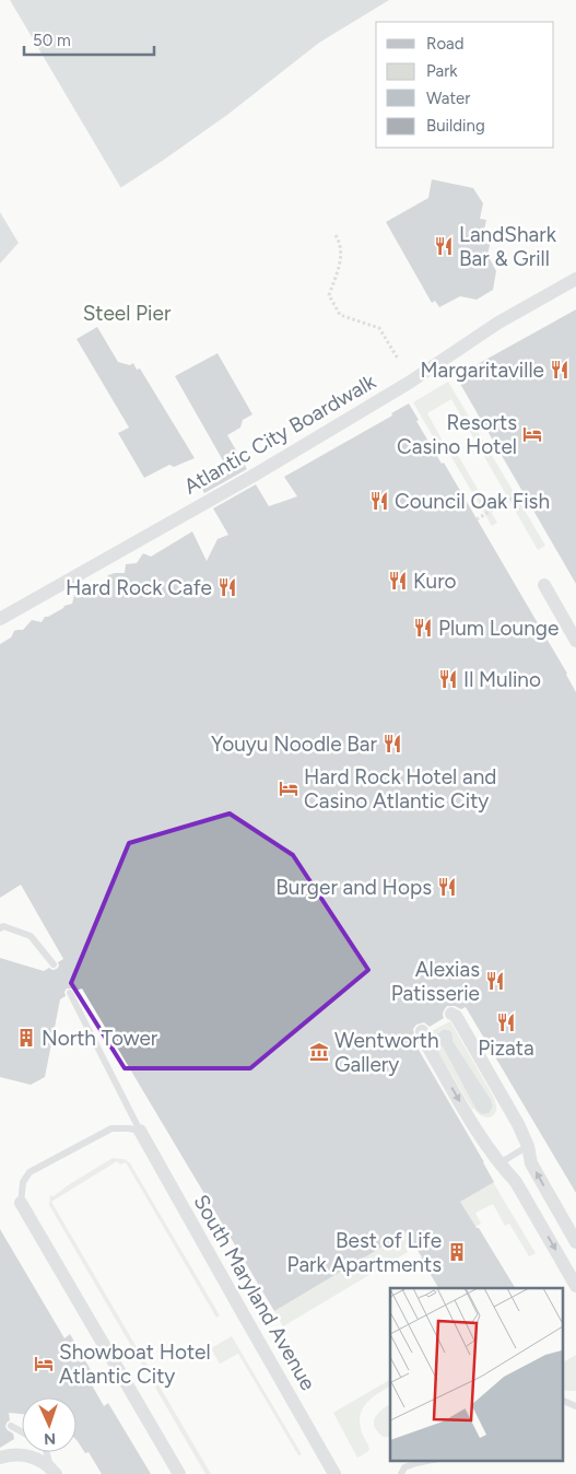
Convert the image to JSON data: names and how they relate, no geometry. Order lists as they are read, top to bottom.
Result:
{
  "streets": {
    "street": ["Atlantic City Boardwalk", "South Maryland Avenue"]
  },
  "parks": ["Steel Pier"],
  "places": {
    "restaurant": [
      "LandShark Bar & Grill",
      "Margaritaville",
      "Council Oak Fish",
      "Kuro",
      "Hard Rock Cafe",
      "Plum Lounge",
      "Il Mulino",
      "Youyu Noodle Bar",
      "Burger and Hops",
      "Alexias Patisserie",
      "Pizata"
    ],
    "hotel": ["Resorts Casino Hotel", "Hard Rock Hotel and Casino Atlantic City", "Showboat Hotel Atlantic City"],
    "building": ["North Tower", "Best of Life Park Apartments"],
    "museum": ["Wentworth Gallery"]
  },
  "legend": [
    "Road",
    "Park",
    "Water",
    "Building"
  ],
  "scale_bar": "50 m",
  "north": "bottom"
}
